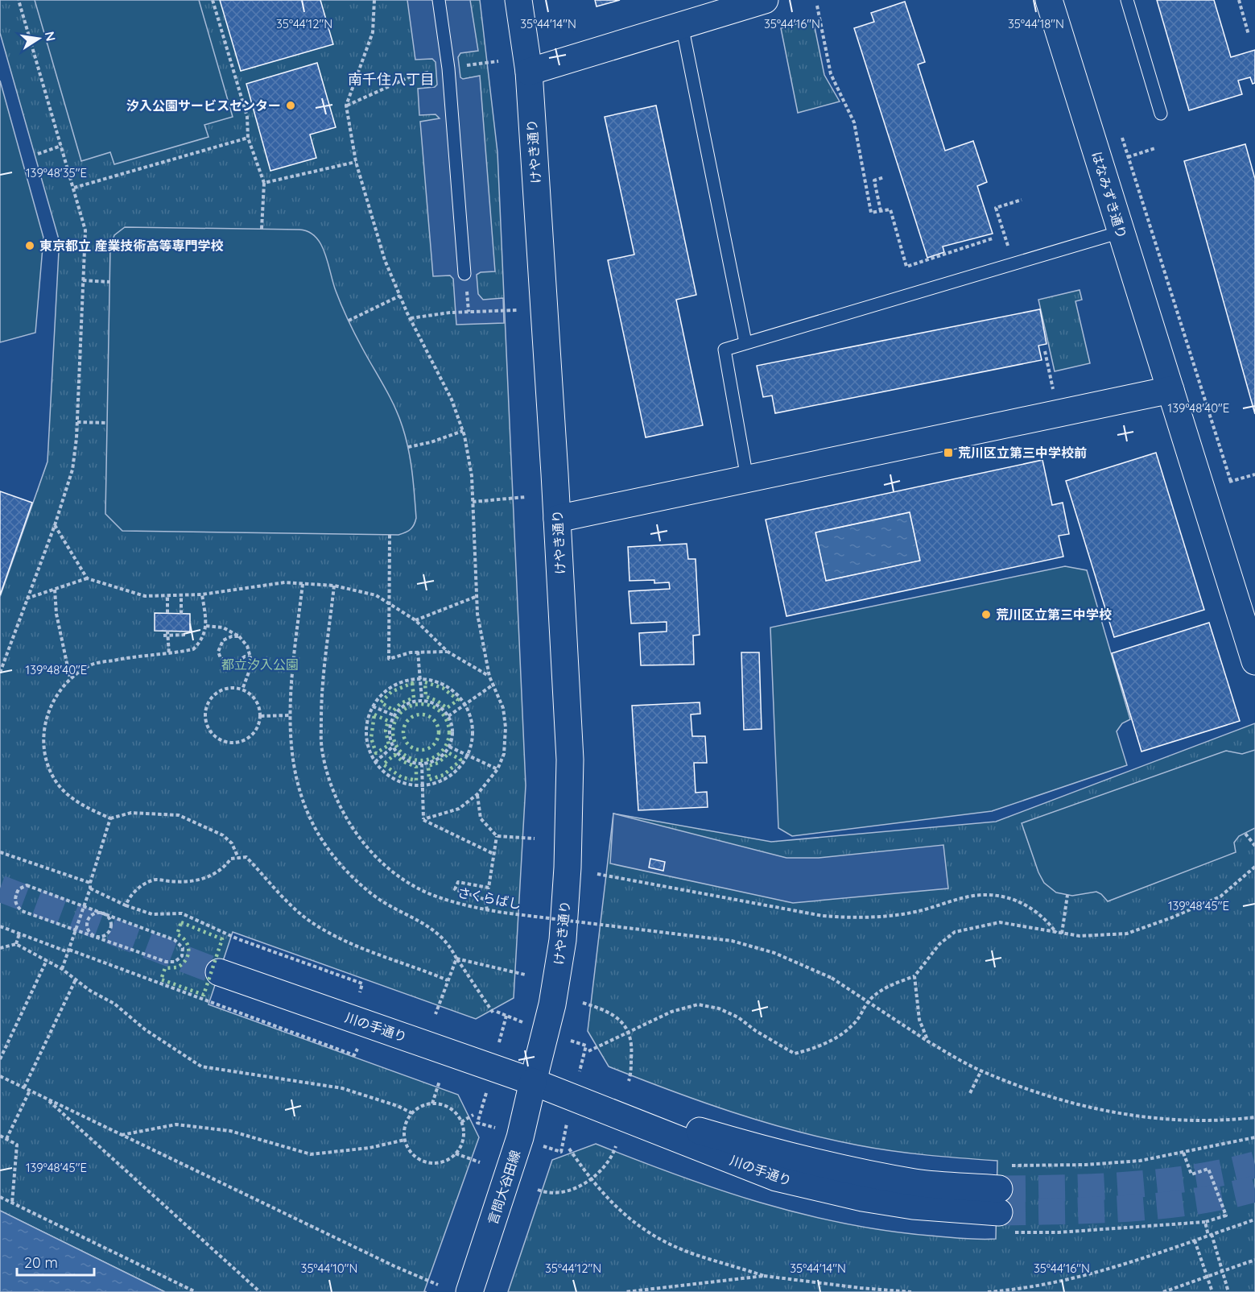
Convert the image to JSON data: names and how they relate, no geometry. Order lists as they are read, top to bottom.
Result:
{
  "streets": {
    "street": [
      "けやき通り",
      "はなみずき通り",
      "川の手通り",
      "言問大谷田線"
    ],
    "path": ["さくらばし"]
  },
  "crossings": [
    ["けやき通り", "川の手通り"],
    ["けやき通り", "言問大谷田線"],
    ["川の手通り", "言問大谷田線"]
  ],
  "districts": ["南千住八丁目"],
  "parks": ["都立汐入公園"],
  "places": {
    "other": ["汐入公園サービスセンター", "東京都立 産業技術高等専門学校", "荒川区立第三中学校"],
    "transit": ["荒川区立第三中学校前"]
  },
  "scale_bar": "20 m",
  "north": "right",
  "coordinates": [
    "35°44'12\"N",
    "35°44'14\"N",
    "35°44'16\"N",
    "35°44'18\"N",
    "139°48'35\"E",
    "139°48'40\"E",
    "139°48'45\"E",
    "35°44'10\"N"
  ]
}
